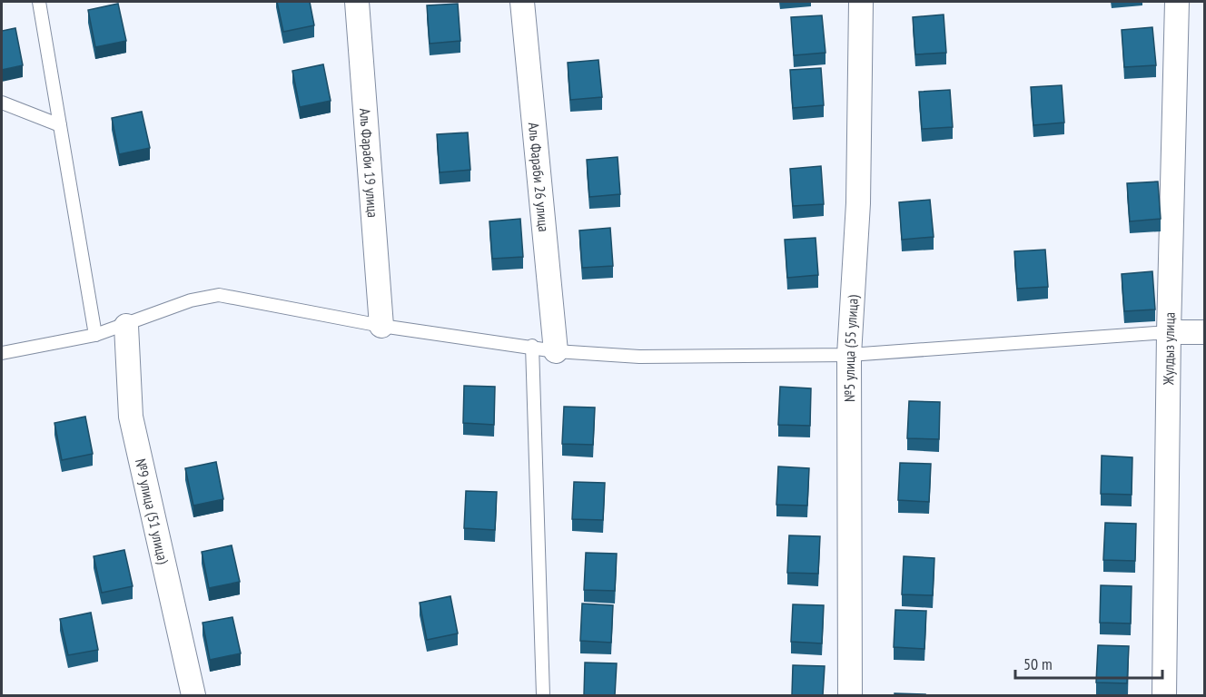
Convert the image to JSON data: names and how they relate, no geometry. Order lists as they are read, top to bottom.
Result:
{
  "streets": {
    "street": [
      "Аль Фараби 19 улица",
      "Аль Фараби 26 улица",
      "№5 улица (55 улица)",
      "Жулдыз улица",
      "№9 улица (51 улица)"
    ]
  },
  "scale_bar": "50 m"
}
